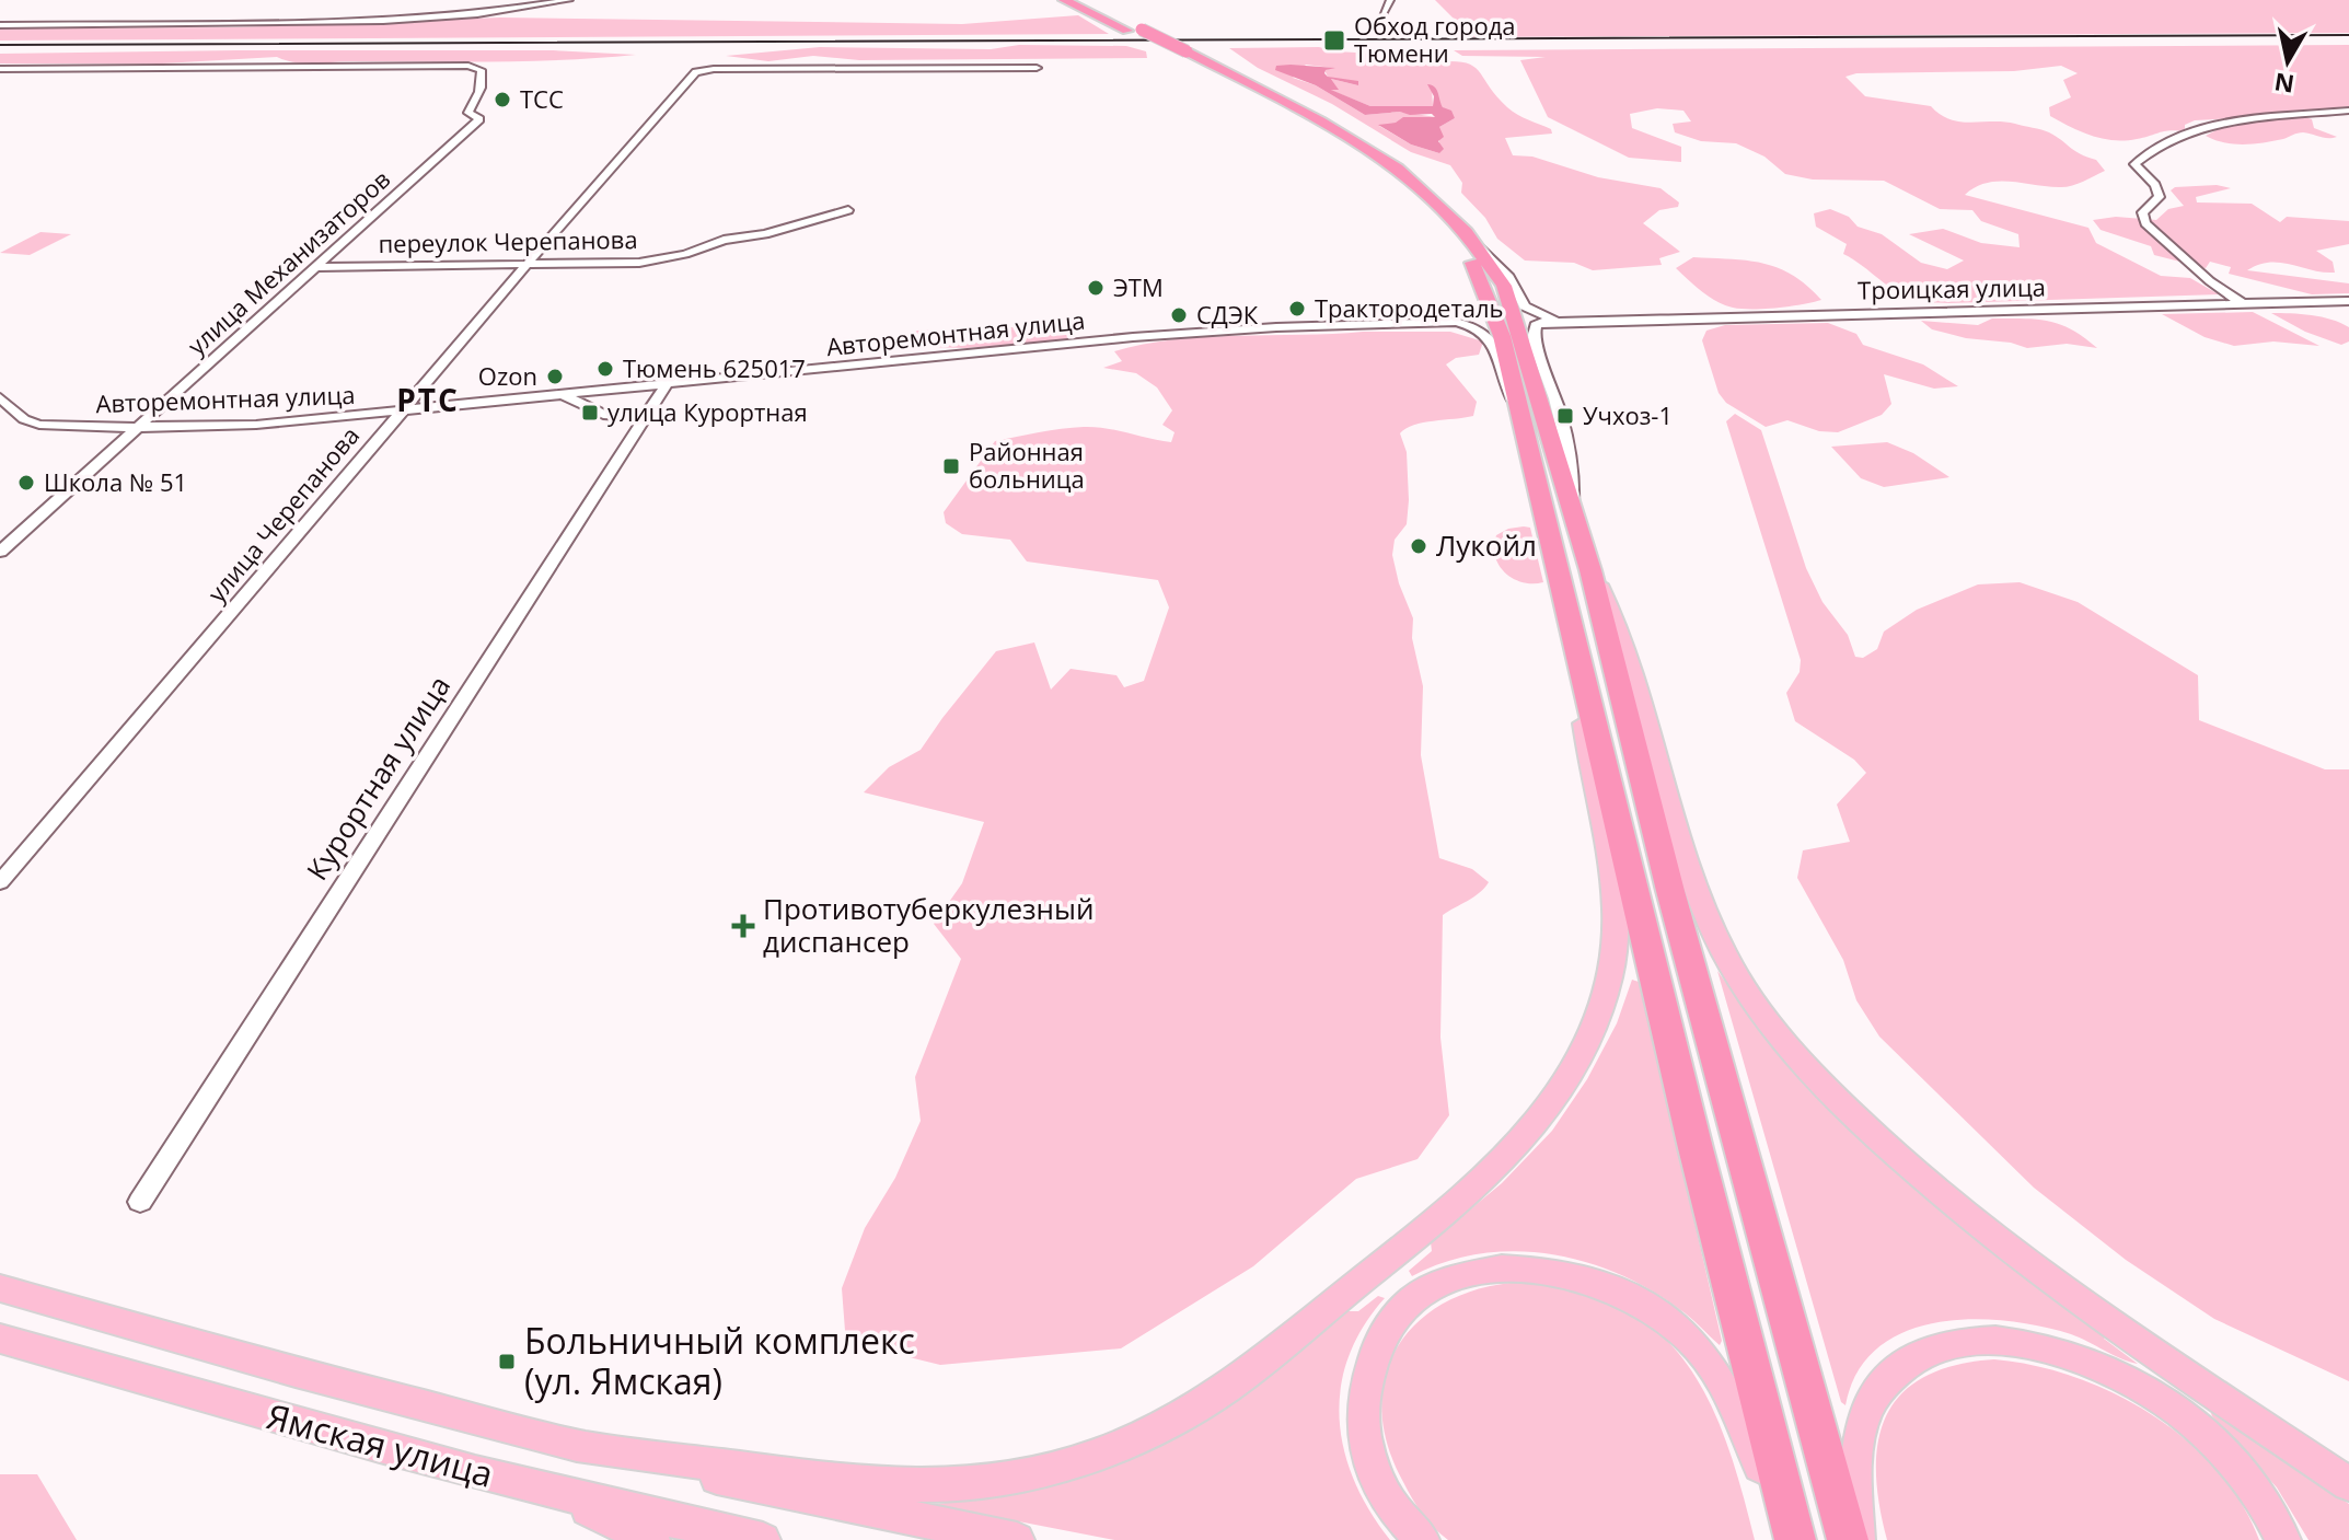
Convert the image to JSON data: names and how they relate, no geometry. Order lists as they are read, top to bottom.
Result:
{
  "streets": {
    "main road": ["Ямская улица"],
    "street": [
      "переулок Черепанова",
      "улица Механизаторов",
      "Троицкая улица",
      "Авторемонтная улица",
      "улица Черепанова",
      "Курортная улица"
    ]
  },
  "crossings": [
    ["переулок Черепанова", "улица Механизаторов"],
    ["переулок Черепанова", "улица Черепанова"],
    ["улица Механизаторов", "Авторемонтная улица"],
    ["Авторемонтная улица", "улица Черепанова"],
    ["Авторемонтная улица", "Курортная улица"]
  ],
  "districts": ["РТС"],
  "places": {
    "transit": [
      "Обход города Тюмени",
      "улица Курортная",
      "Учхоз-1",
      "Районная больница",
      "Больничный комплекс (ул. Ямская)"
    ],
    "other": [
      "ТСС",
      "ЭТМ",
      "Трактородеталь",
      "СДЭК",
      "Тюмень 625017",
      "Ozon",
      "Школа № 51",
      "Лукойл"
    ],
    "health": ["Противотуберкулезный диспансер"]
  },
  "north": "bottom"
}
